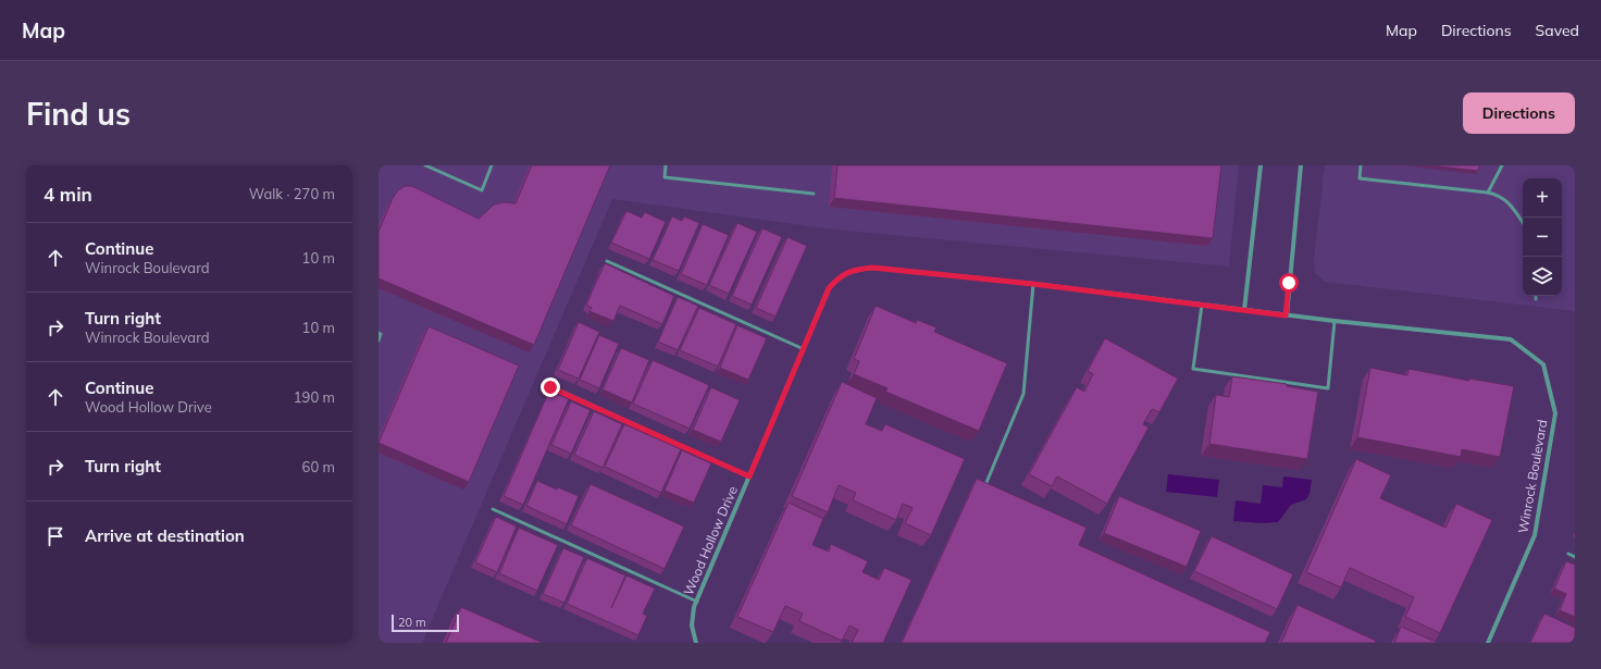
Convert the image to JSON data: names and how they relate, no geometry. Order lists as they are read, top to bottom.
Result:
{
  "streets": {
    "street": ["Winrock Boulevard", "Wood Hollow Drive"]
  },
  "crossings": [
    ["Winrock Boulevard", "Wood Hollow Drive"]
  ],
  "scale_bar": "20 m",
  "page": {
    "header": "Map",
    "nav": ["Map", "Directions", "Saved"],
    "buttons": "Directions",
    "title": "Find us",
    "heading": ["4 min", "Walk · 270 m"],
    "map_buttons": ["+", "−"],
    "list": [
      ["Continue", "Winrock Boulevard", "10 m"],
      ["Turn right", "Winrock Boulevard", "10 m"],
      ["Continue", "Wood Hollow Drive", "190 m"],
      ["Turn right", "60 m"],
      "Arrive at destination"
    ],
    "scale": "20 m"
  }
}
